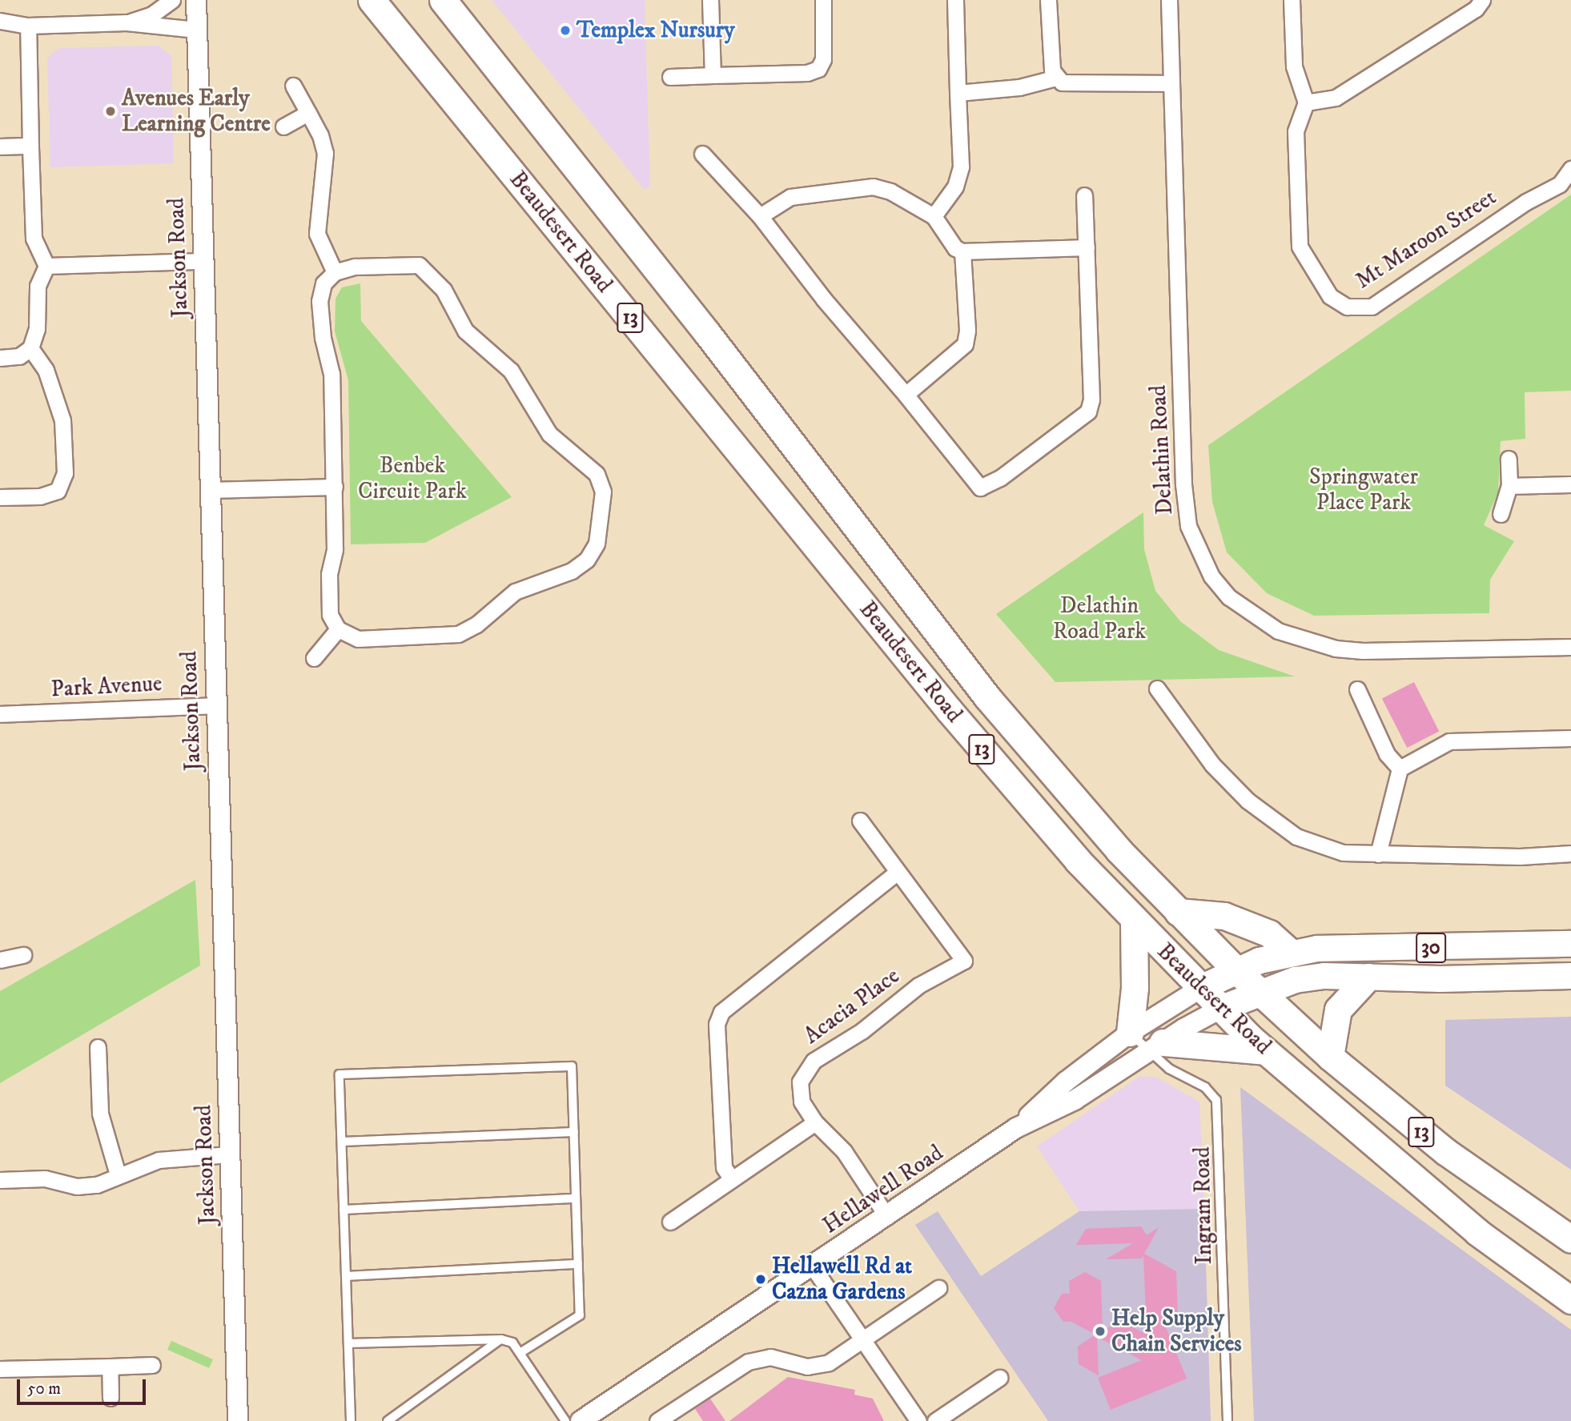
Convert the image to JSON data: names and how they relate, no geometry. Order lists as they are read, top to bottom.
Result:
{
  "streets": {
    "highway": ["Beaudesert Road", "13"],
    "main road": ["30"],
    "street": [
      "Mt Maroon Street",
      "Jackson Road",
      "Delathin Road",
      "Park Avenue",
      "Acacia Place",
      "Hellawell Road"
    ],
    "lane": ["Ingram Road"]
  },
  "crossings": [
    ["Beaudesert Road", "30"],
    ["Beaudesert Road", "Hellawell Road"],
    ["Jackson Road", "Park Avenue"],
    ["30", "Hellawell Road"],
    ["Acacia Place", "Hellawell Road"],
    ["Hellawell Road", "Ingram Road"]
  ],
  "parks": ["Benbek Circuit Park", "Springwater Place Park", "Delathin Road Park"],
  "places": [
    "Templex Nursury",
    "Avenues Early Learning Centre",
    "Hellawell Rd at Cazna Gardens",
    "Help Supply Chain Services"
  ],
  "scale_bar": "50 m"
}
